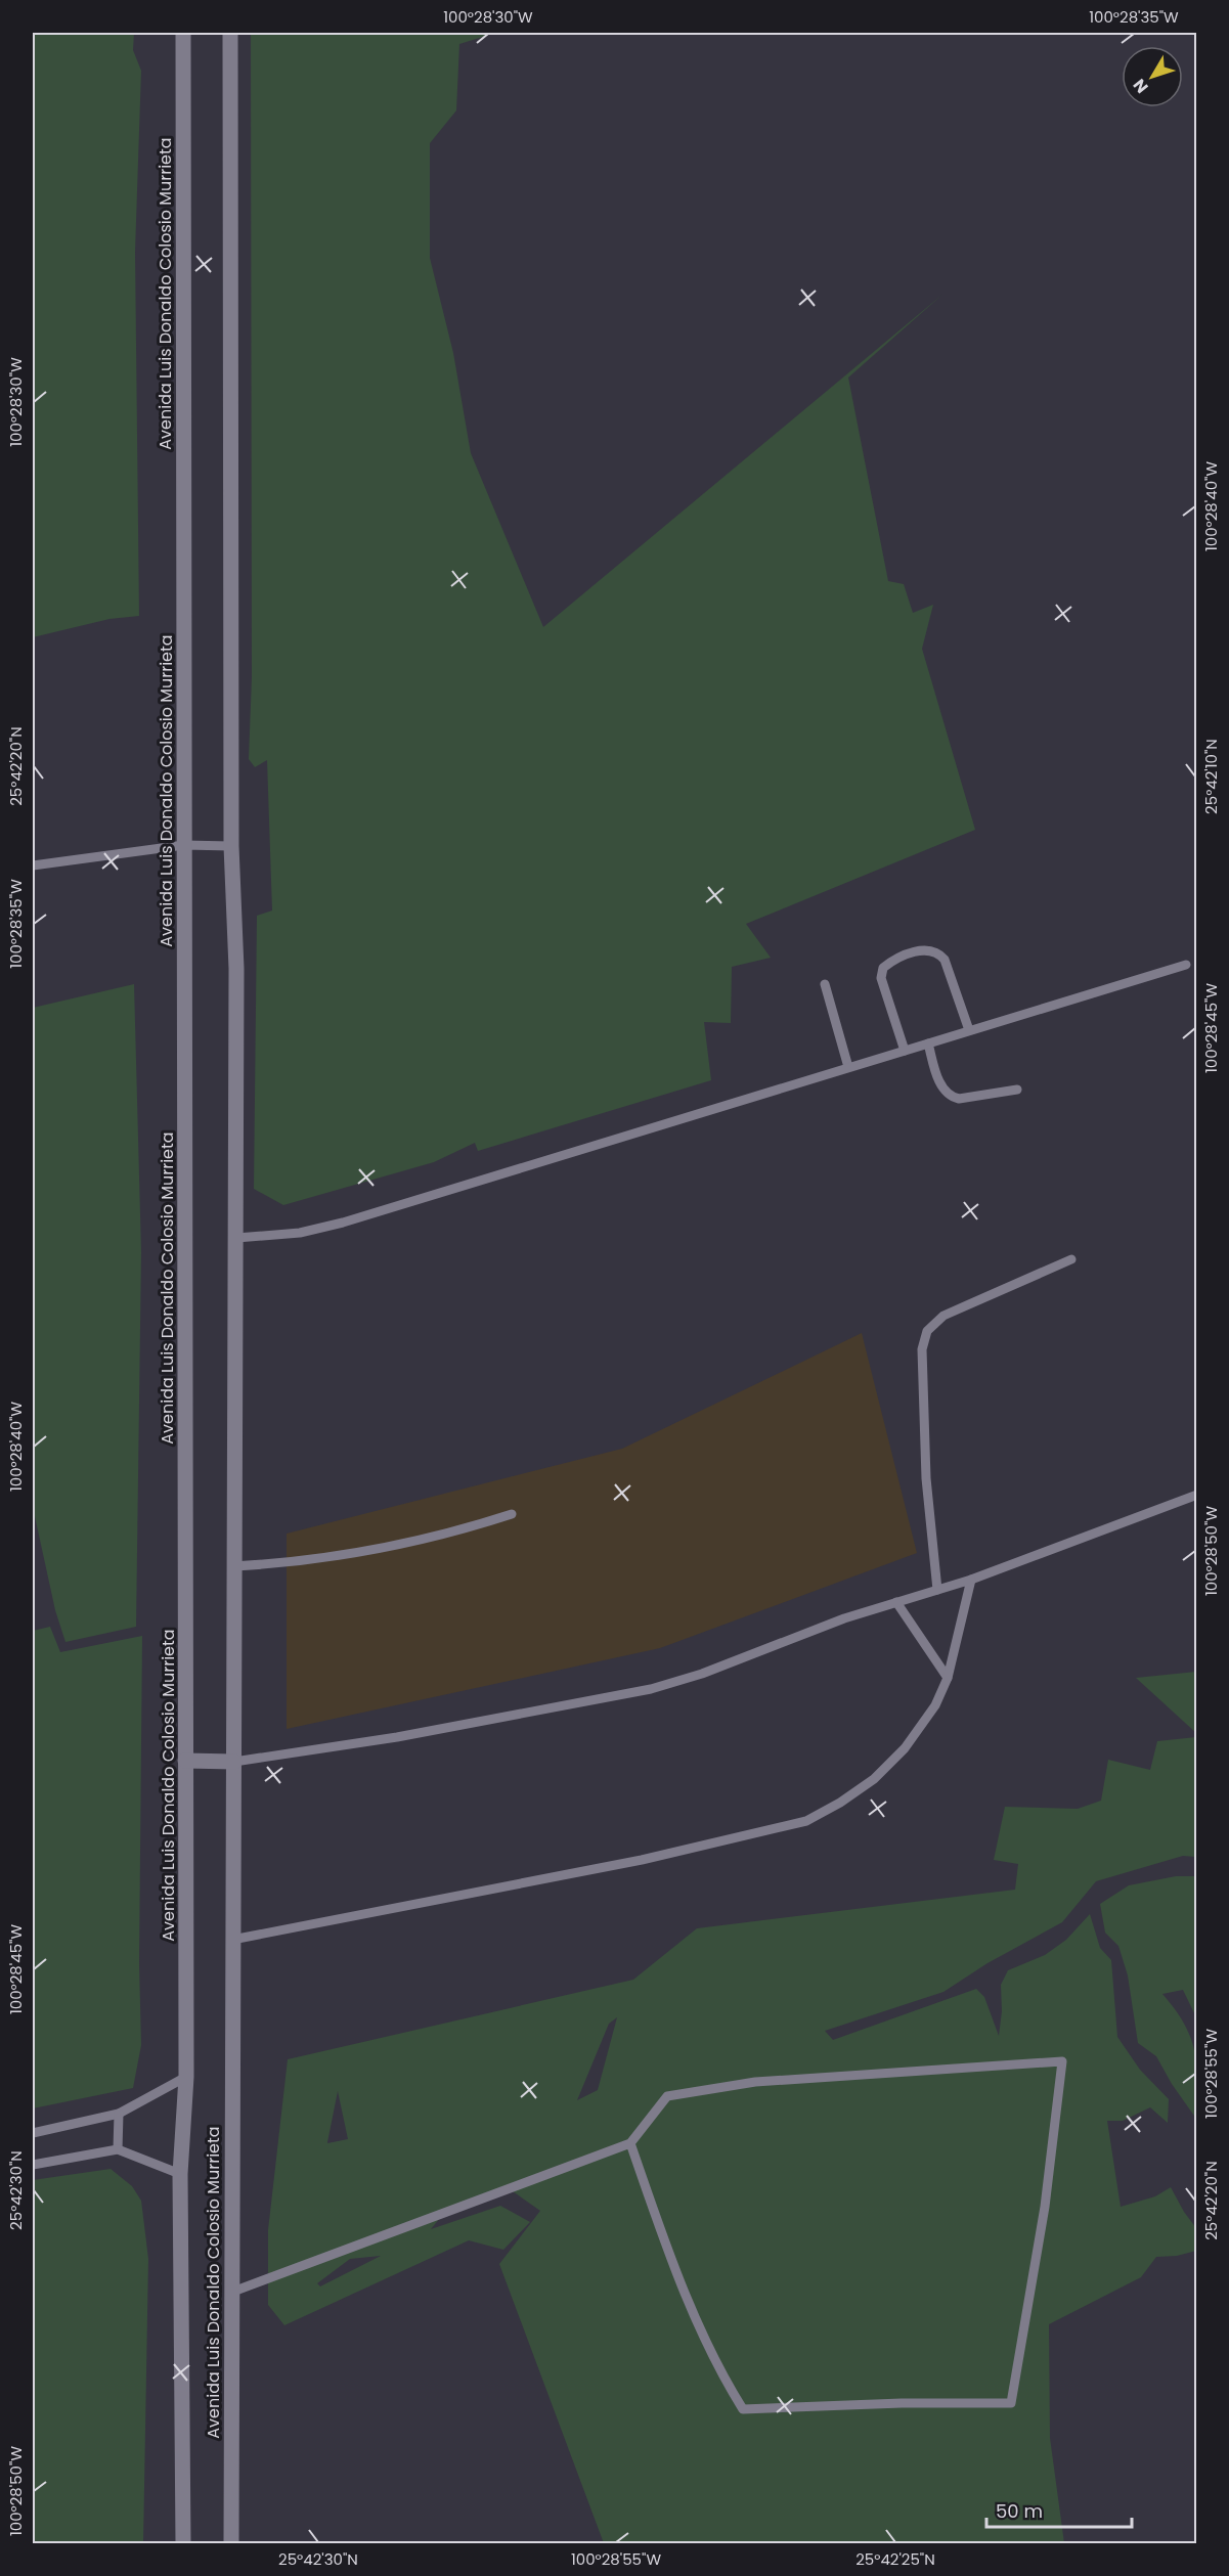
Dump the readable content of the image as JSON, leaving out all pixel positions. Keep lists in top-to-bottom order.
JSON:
{
  "streets": {
    "main road": ["Avenida Luis Donaldo Colosio Murrieta"]
  },
  "scale_bar": "50 m",
  "north": "bottom left",
  "coordinates": [
    "100°28'30\"W",
    "100°28'35\"W",
    "100°28'40\"W",
    "25°42'20\"N",
    "25°42'10\"N",
    "100°28'45\"W",
    "100°28'50\"W",
    "100°28'55\"W",
    "25°42'30\"N",
    "25°42'25\"N"
  ]
}
